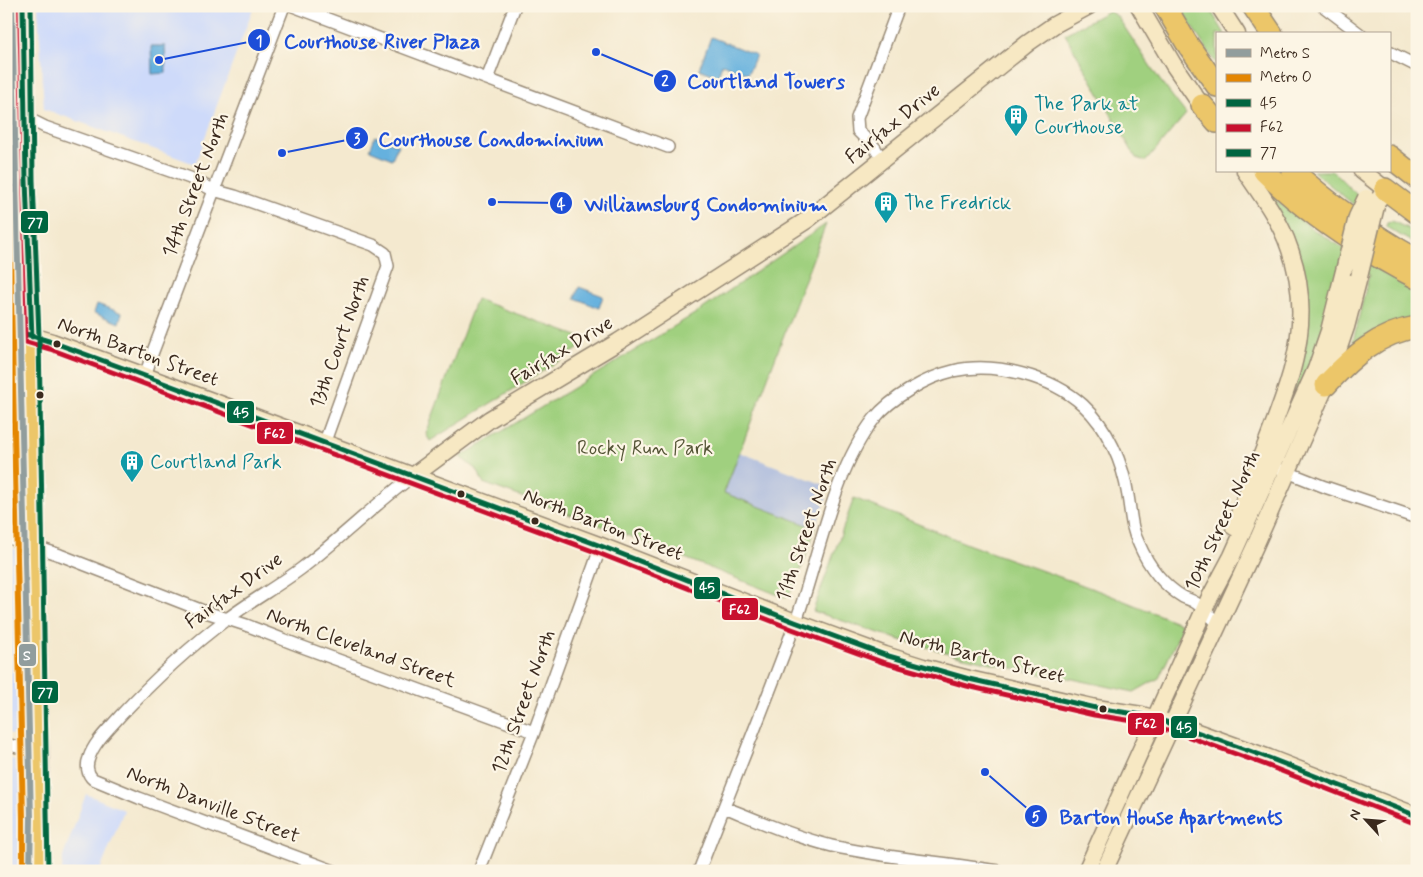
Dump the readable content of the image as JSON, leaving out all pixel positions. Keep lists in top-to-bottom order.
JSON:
{
  "streets": {
    "street": [
      "Fairfax Drive",
      "14th Street North",
      "13th Court North",
      "North Barton Street",
      "10th Street North",
      "11th Street North",
      "North Cleveland Street",
      "12th Street North",
      "North Danville Street"
    ]
  },
  "crossings": [
    ["Fairfax Drive", "North Barton Street"],
    ["Fairfax Drive", "North Cleveland Street"],
    ["Fairfax Drive", "North Danville Street"],
    ["14th Street North", "13th Court North"],
    ["14th Street North", "North Barton Street"],
    ["13th Court North", "North Barton Street"],
    ["North Barton Street", "10th Street North"],
    ["North Barton Street", "11th Street North"],
    ["North Barton Street", "12th Street North"],
    ["10th Street North", "11th Street North"],
    ["North Cleveland Street", "12th Street North"]
  ],
  "parks": ["Rocky Run Park"],
  "places": {
    "other": [
      "Courtland Towers",
      "Courthouse River Plaza",
      "Courthouse Condominium",
      "Williamsburg Condominium",
      "Barton House Apartments"
    ],
    "building": ["The Park at Courthouse", "The Fredrick", "Courtland Park"]
  },
  "lines": [
    "metro line S",
    "transit line 45",
    "transit line F62",
    "transit line 77",
    "metro line O"
  ],
  "legend": [
    "Metro S",
    "Metro O",
    "45",
    "F62",
    "77"
  ],
  "north": "top left"
}
